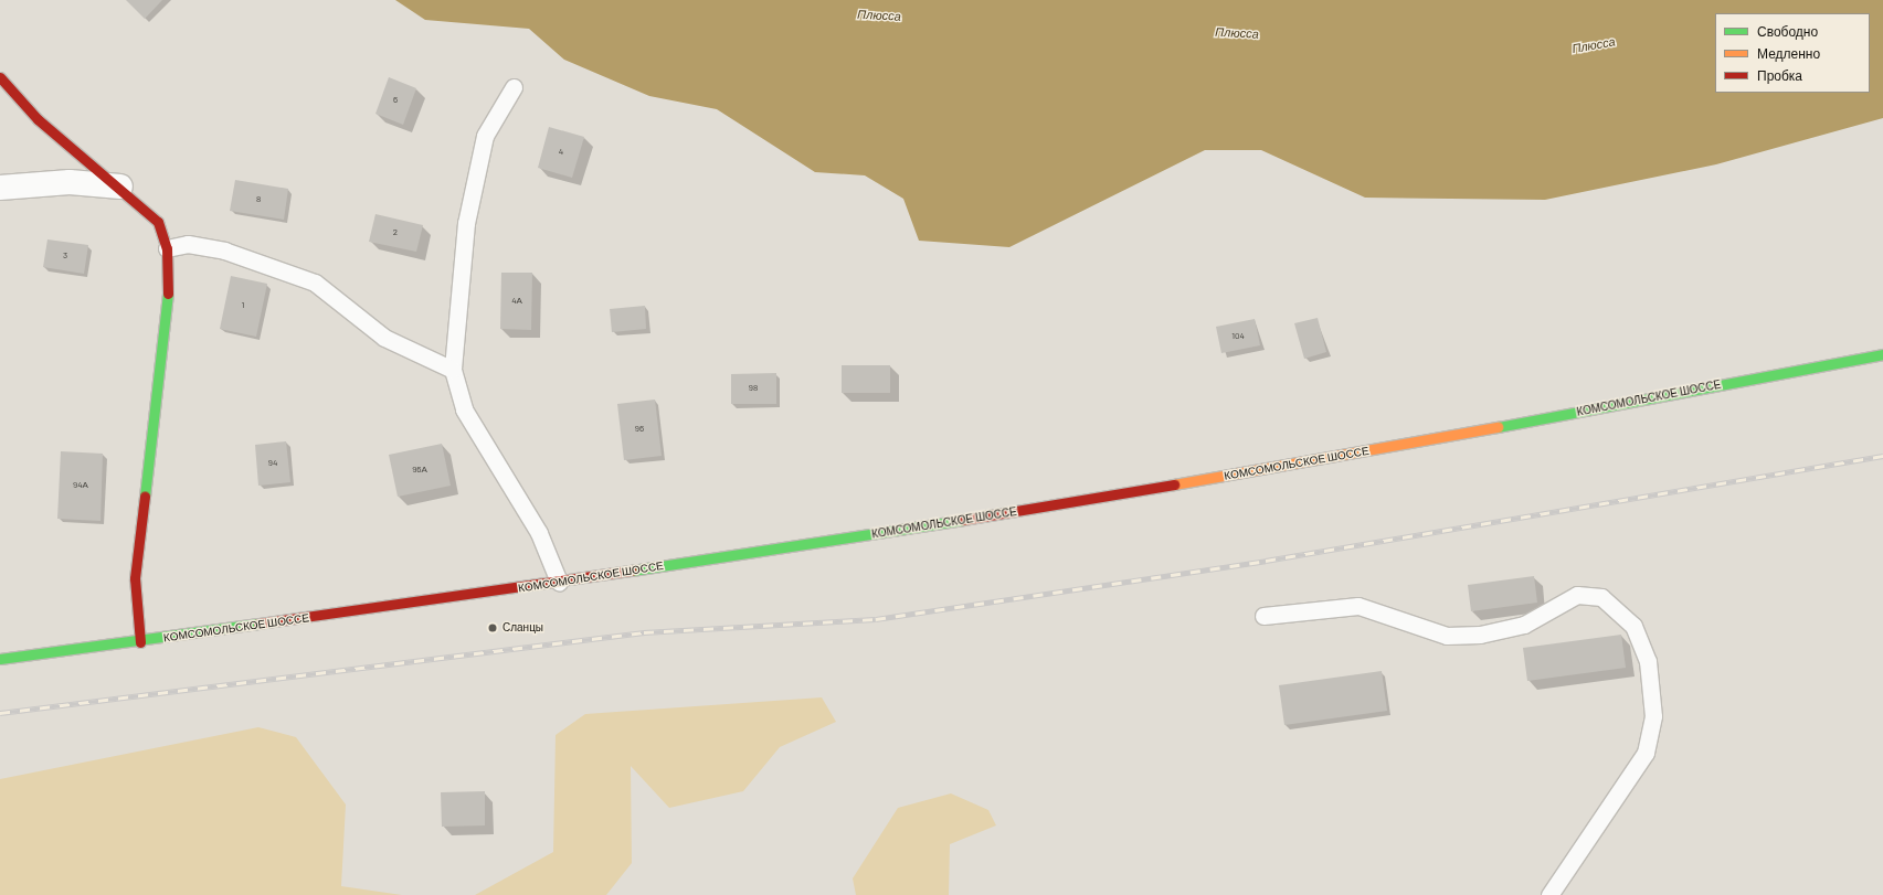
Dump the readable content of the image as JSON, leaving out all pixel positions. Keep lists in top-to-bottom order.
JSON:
{
  "streets": {
    "main road": ["КОМСОМОЛЬСКОЕ ШОССЕ"]
  },
  "water": ["Плюсса"],
  "places": ["Сланцы"],
  "house_numbers": [
    "6",
    "4",
    "8",
    "2",
    "3",
    "4А",
    "1",
    "104",
    "98",
    "96",
    "94",
    "96А",
    "94А"
  ],
  "legend": ["Свободно", "Медленно", "Пробка"]
}
